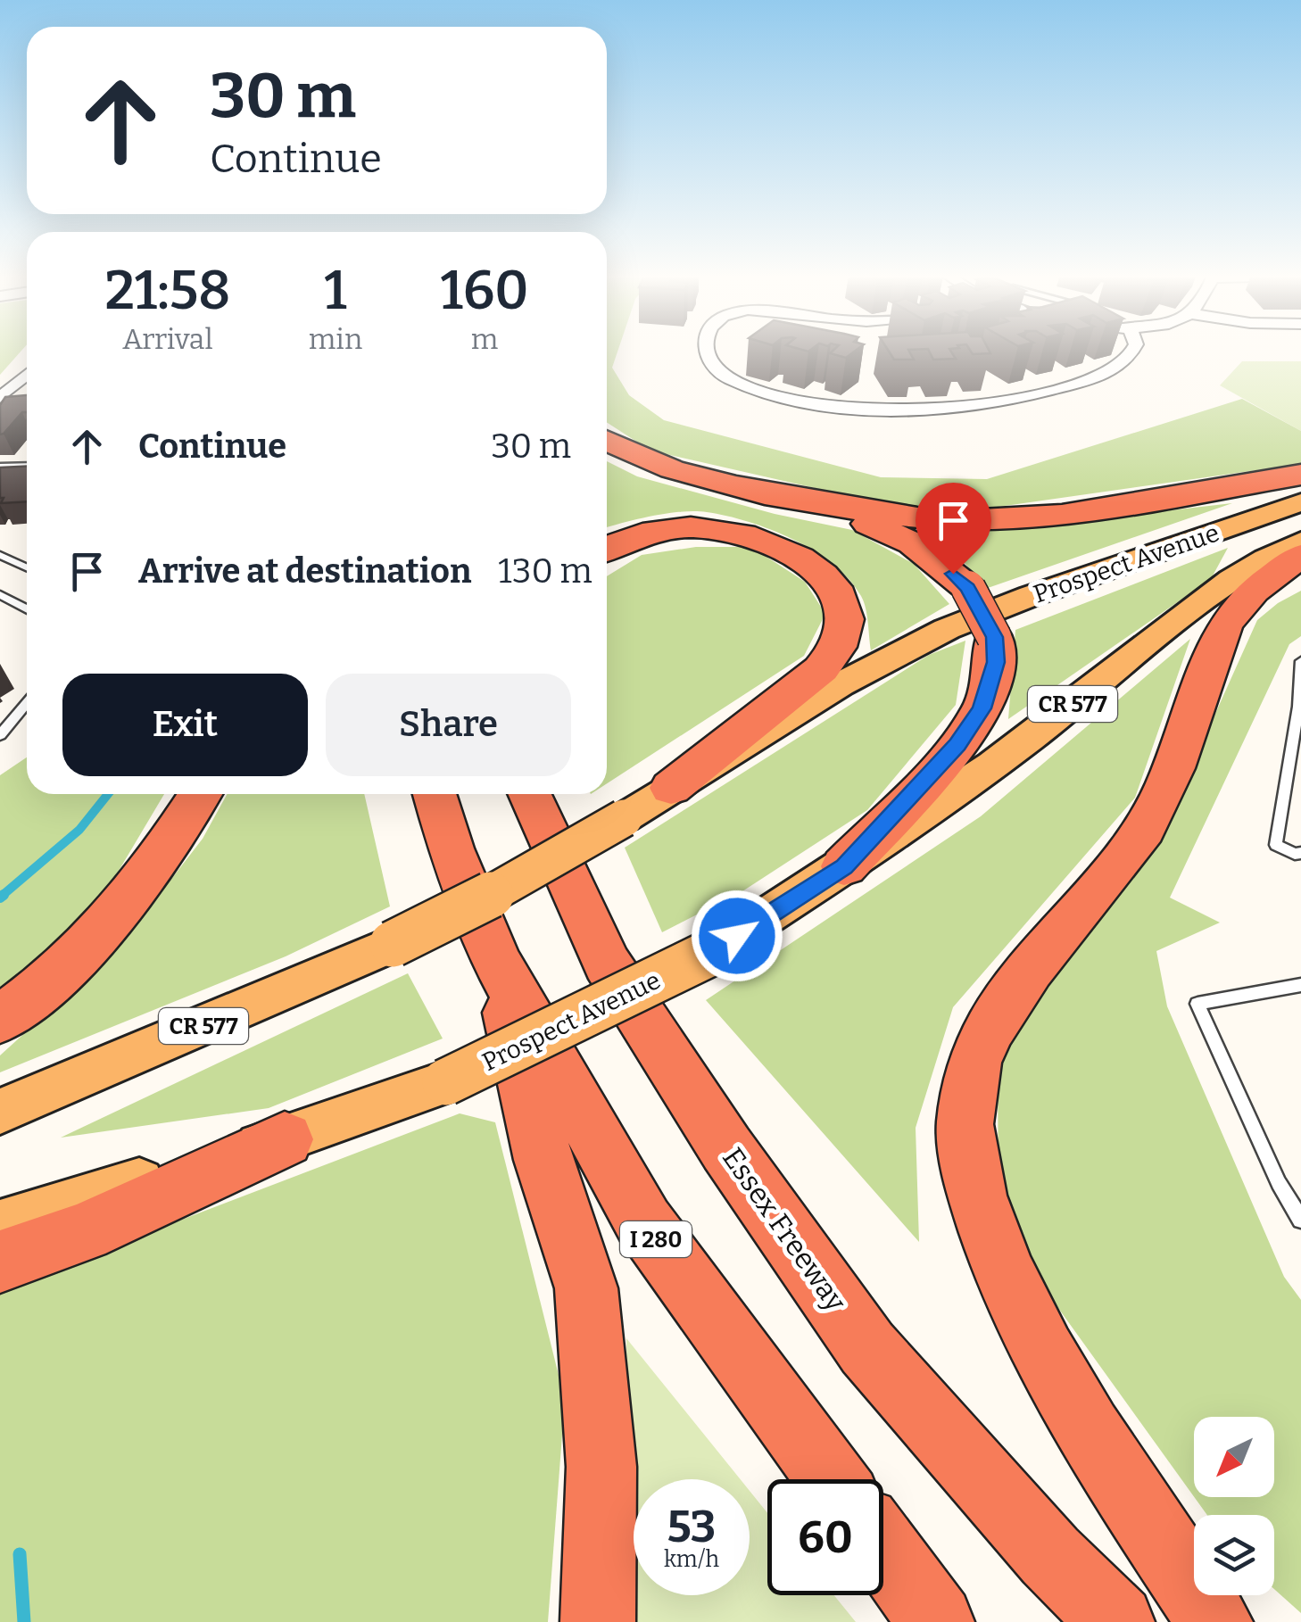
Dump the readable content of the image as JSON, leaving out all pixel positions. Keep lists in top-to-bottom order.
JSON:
{
  "streets": {
    "highway": ["Essex Freeway", "I 280"],
    "main road": ["Prospect Avenue", "CR 577"]
  },
  "north": "bottom left",
  "page": {
    "turn": ["30 m", "Continue"],
    "eta": [
      "21:58",
      "Arrival",
      "1",
      "min",
      "160",
      "m"
    ],
    "list": [
      {
        "name": "Continue",
        "value": "30 m"
      },
      {
        "name": "Arrive at destination",
        "value": "130 m"
      }
    ],
    "buttons": ["Exit", "Share"],
    "speed": "53 km/h",
    "limit": "60"
  }
}
